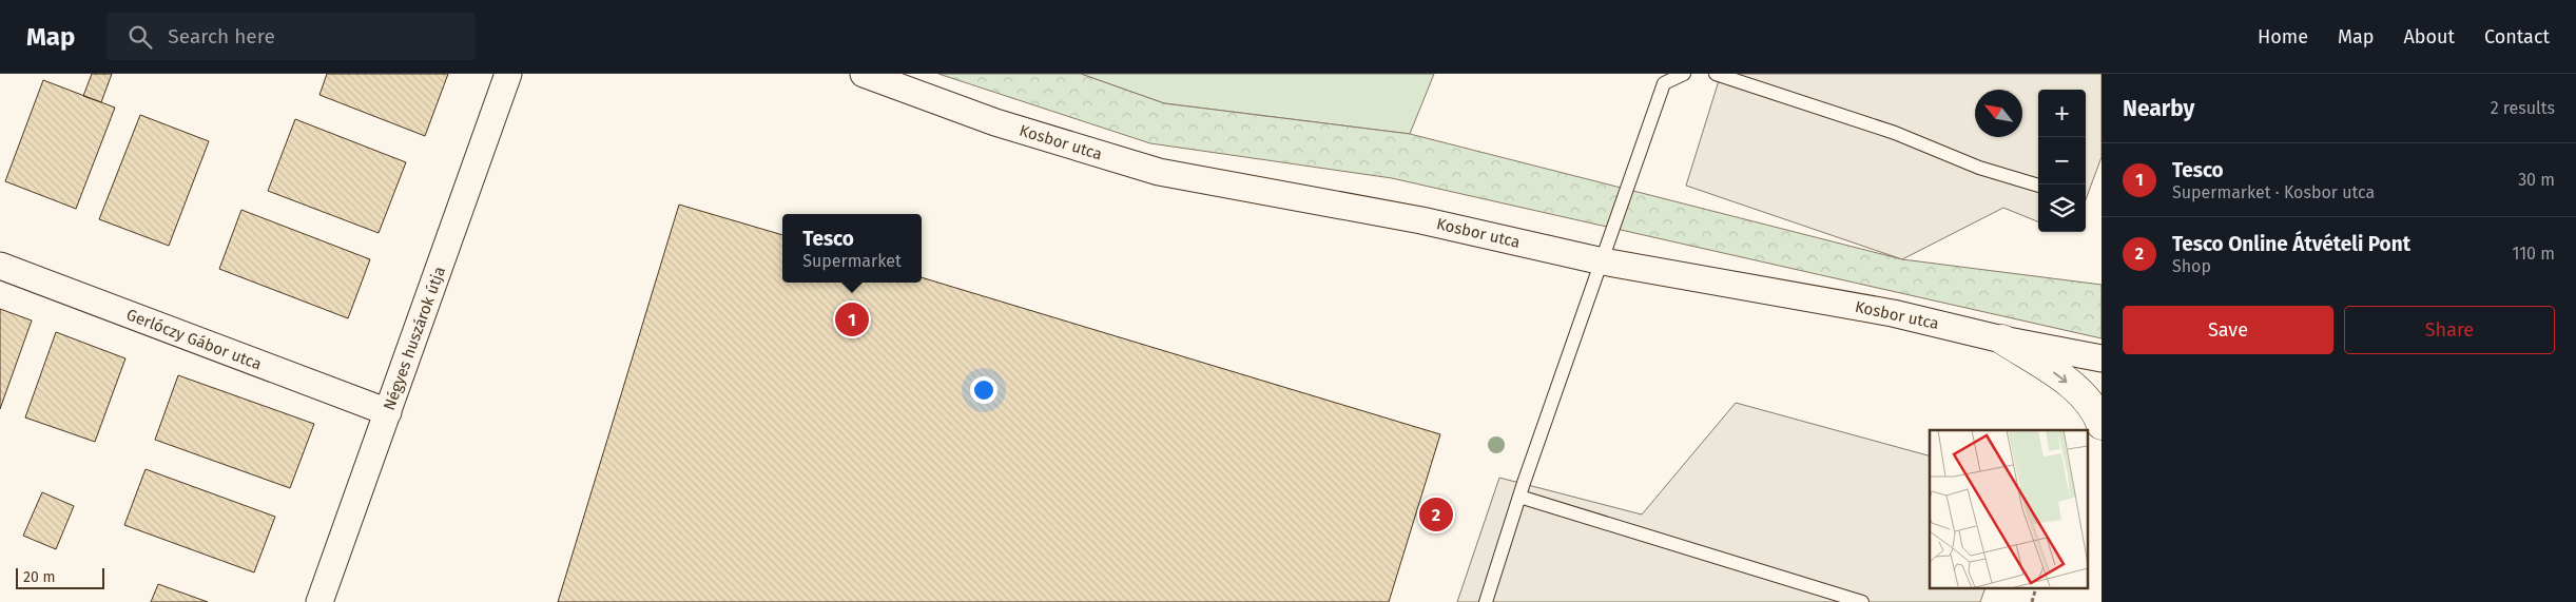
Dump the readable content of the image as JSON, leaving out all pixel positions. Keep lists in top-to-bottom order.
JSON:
{
  "streets": {
    "street": ["Kosbor utca", "Négyes huszárok útja", "Gerlóczy Gábor utca"]
  },
  "crossings": [
    ["Négyes huszárok útja", "Gerlóczy Gábor utca"]
  ],
  "scale_bar": "20 m",
  "north": "top left",
  "page": {
    "header": "Map",
    "search": "Search here",
    "nav": [
      "Home",
      "Map",
      "About",
      "Contact"
    ],
    "heading": ["Nearby", "2 results"],
    "map_buttons": ["+", "−"],
    "list": [
      {
        "mark": "1",
        "name": "Tesco",
        "note": "Supermarket · Kosbor utca",
        "value": "30 m"
      },
      {
        "mark": "2",
        "name": "Tesco Online Átvételi Pont",
        "note": "Shop",
        "value": "110 m"
      }
    ],
    "popup": ["Tesco", "Supermarket"],
    "buttons": ["Save", "Share"],
    "pins": ["1", "2"],
    "scale": "20 m"
  }
}
